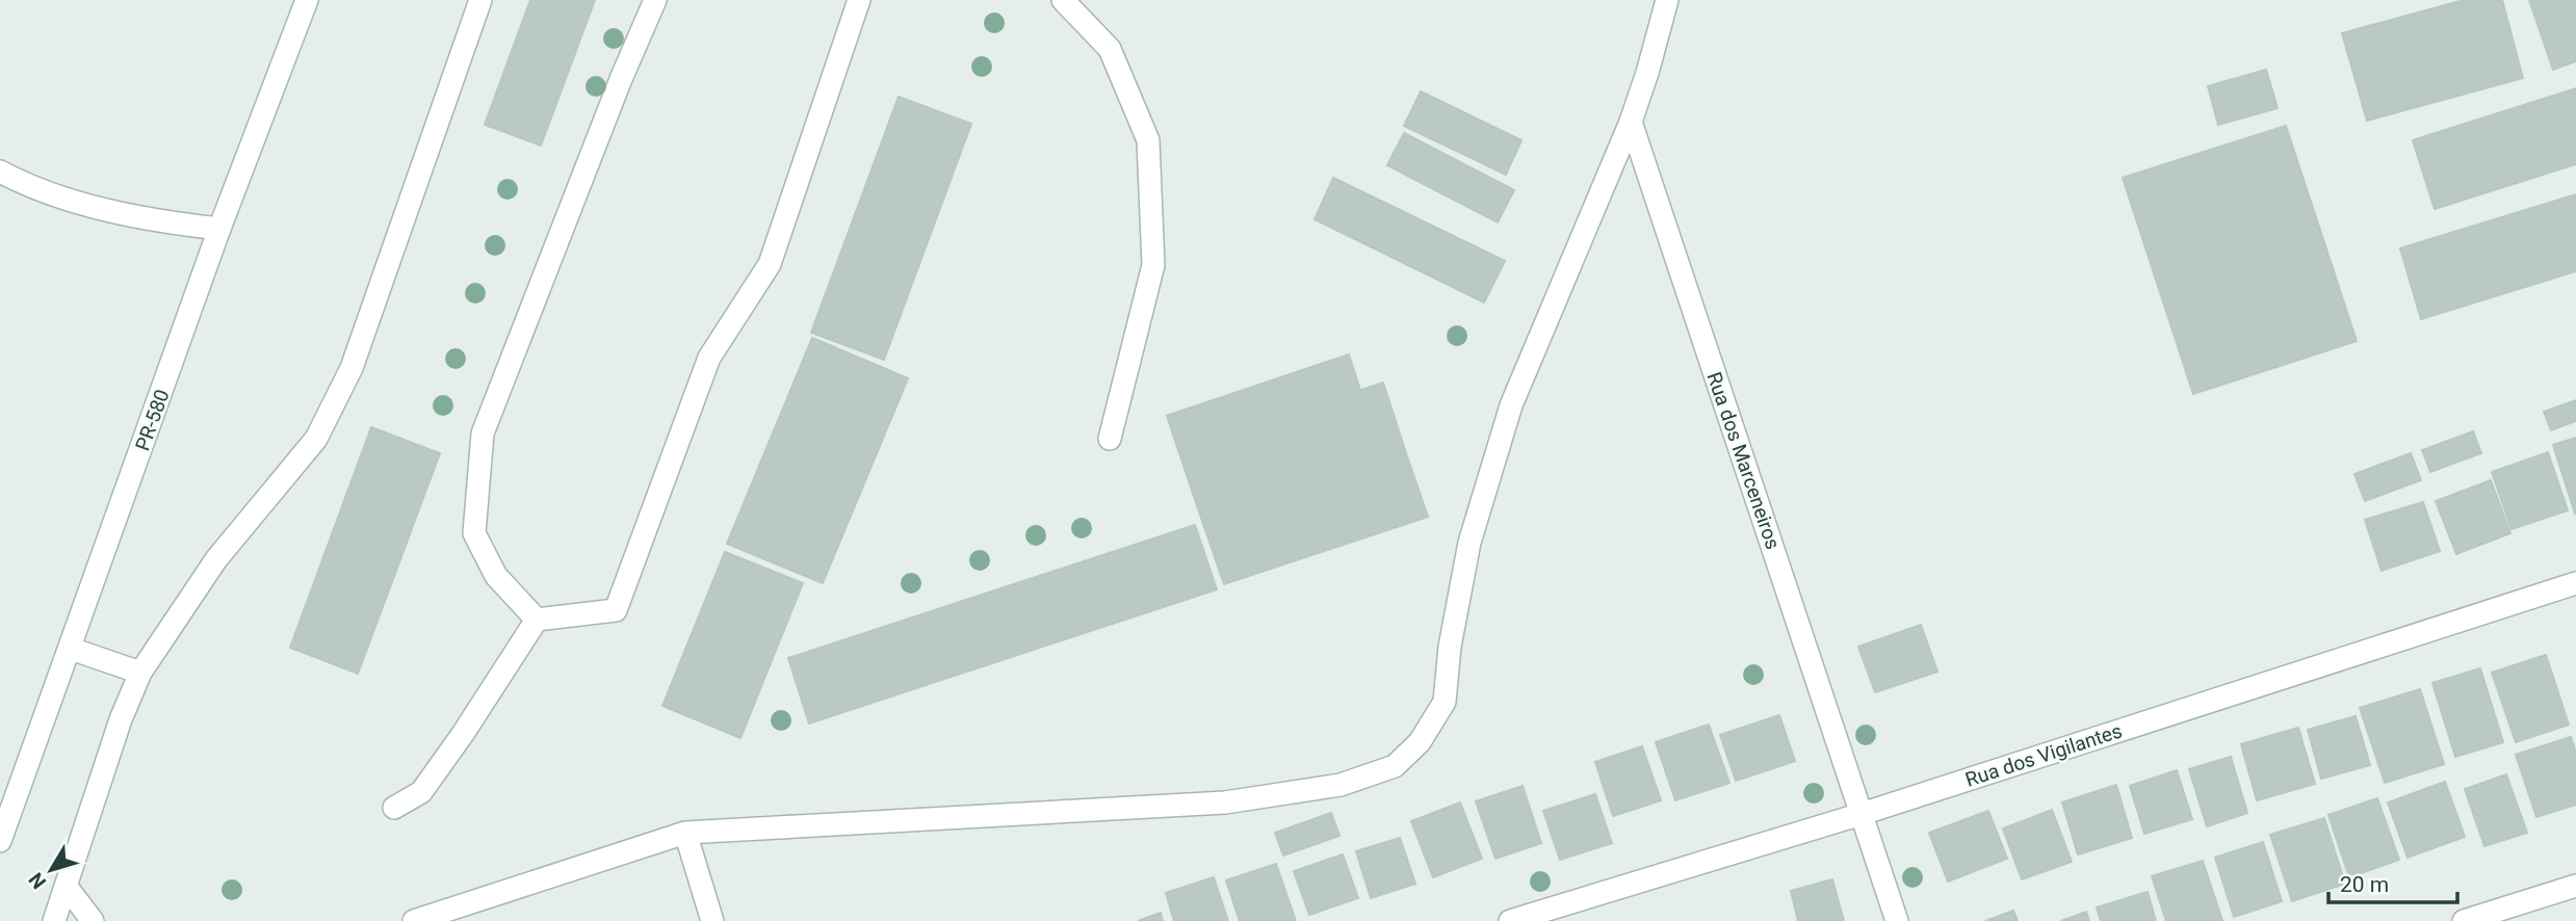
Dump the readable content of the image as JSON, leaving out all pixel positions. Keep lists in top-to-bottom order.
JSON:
{
  "streets": {
    "street": ["PR-580", "Rua dos Marceneiros", "Rua dos Vigilantes"]
  },
  "crossings": [
    ["Rua dos Marceneiros", "Rua dos Vigilantes"]
  ],
  "scale_bar": "20 m",
  "north": "bottom left"
}
